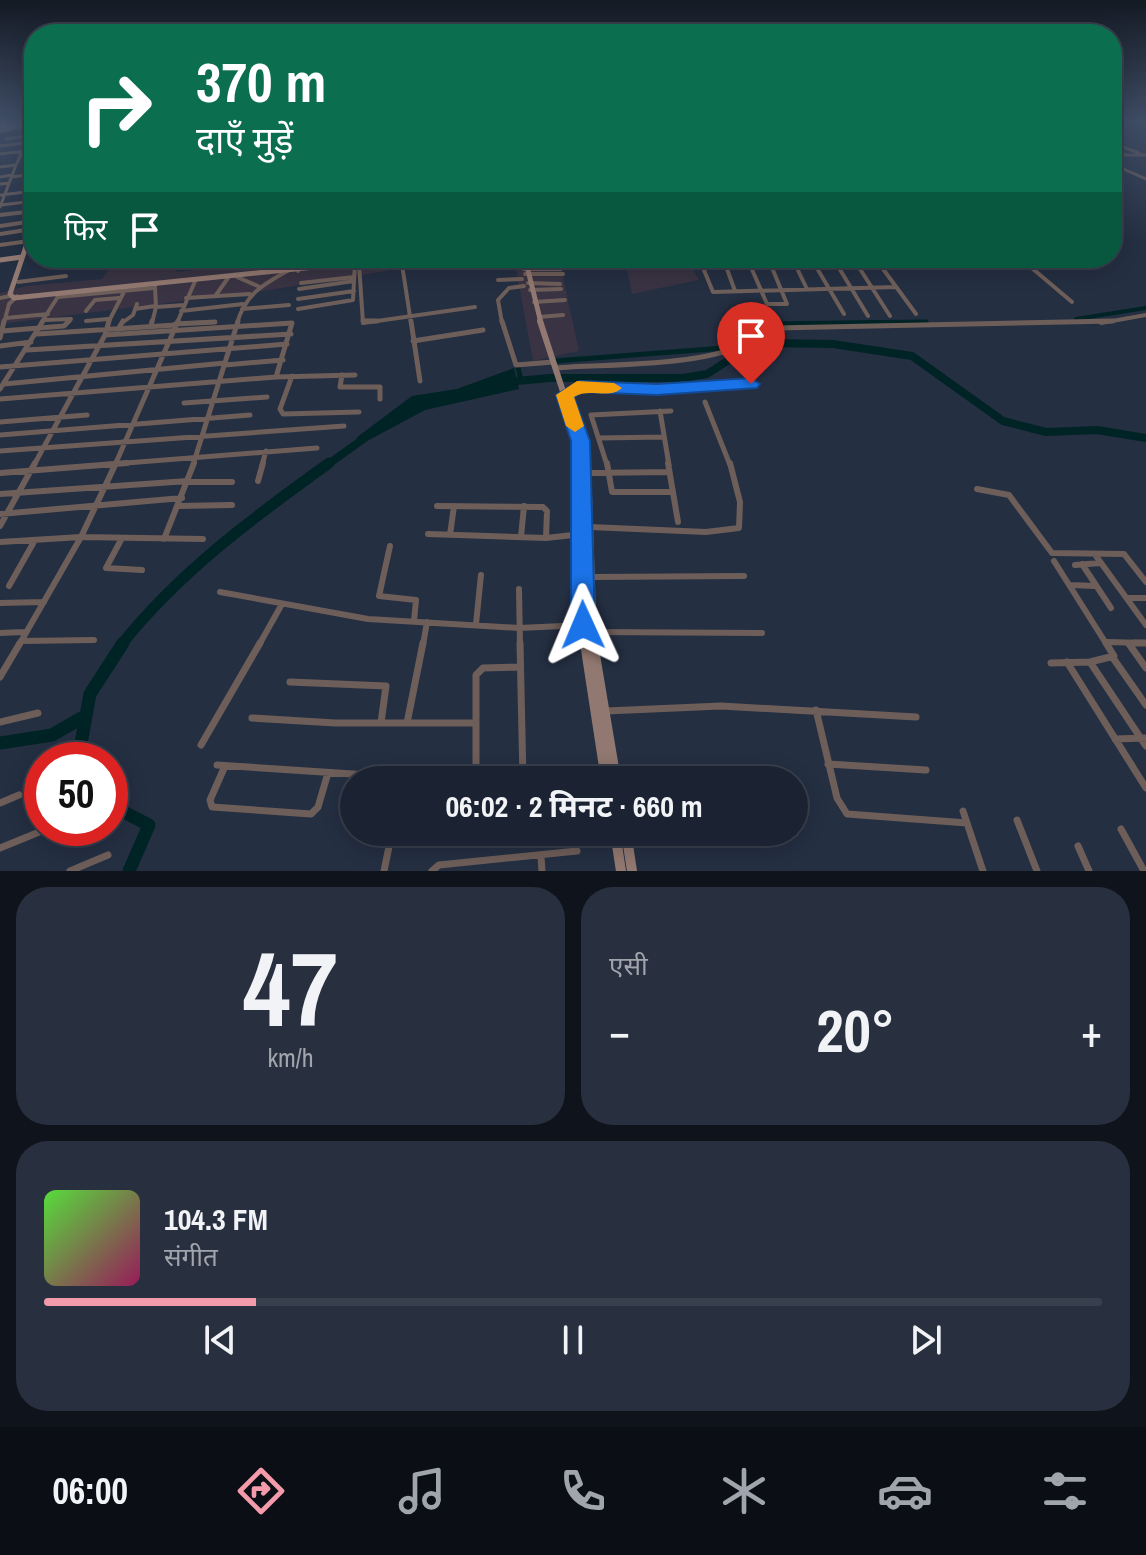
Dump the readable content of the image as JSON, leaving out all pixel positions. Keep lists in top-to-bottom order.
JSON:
{
  "page": {
    "turn": ["370 m", "दाएँ मुड़ें"],
    "then": "फिर",
    "limit": "50",
    "trip": "06:02 · 2 मिनट · 660 m",
    "tile": [
      ["47", "km/h"],
      "एसी"
    ],
    "heat": ["−", "20°", "+"],
    "song": ["104.3 FM", "संगीत"],
    "tabs": "06:00"
  }
}
